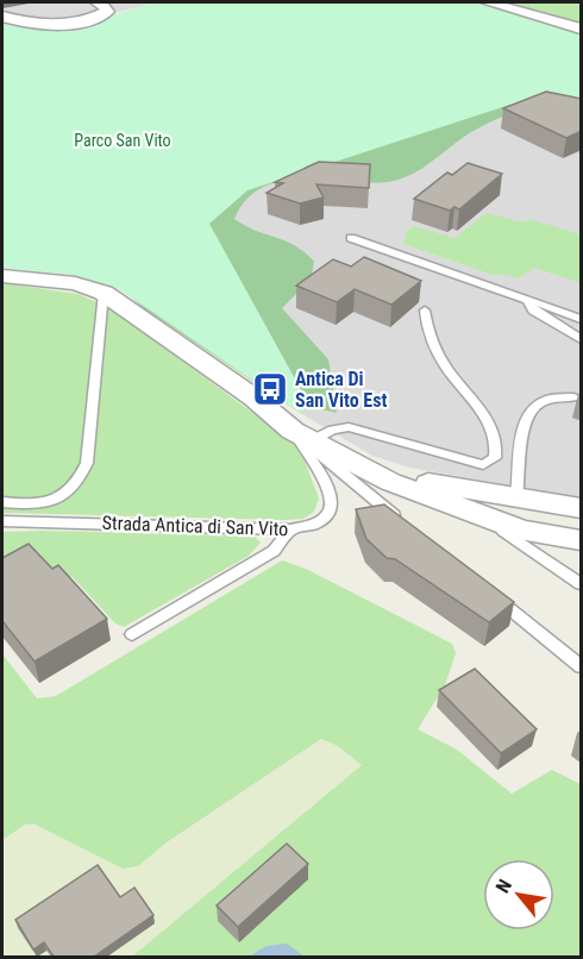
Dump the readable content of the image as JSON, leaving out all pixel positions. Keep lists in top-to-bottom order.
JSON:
{
  "streets": {
    "lane": ["Strada Antica di San Vito"]
  },
  "parks": ["Parco San Vito"],
  "places": {
    "bus stop": ["Antica Di San Vito Est"]
  },
  "north": "top left"
}
